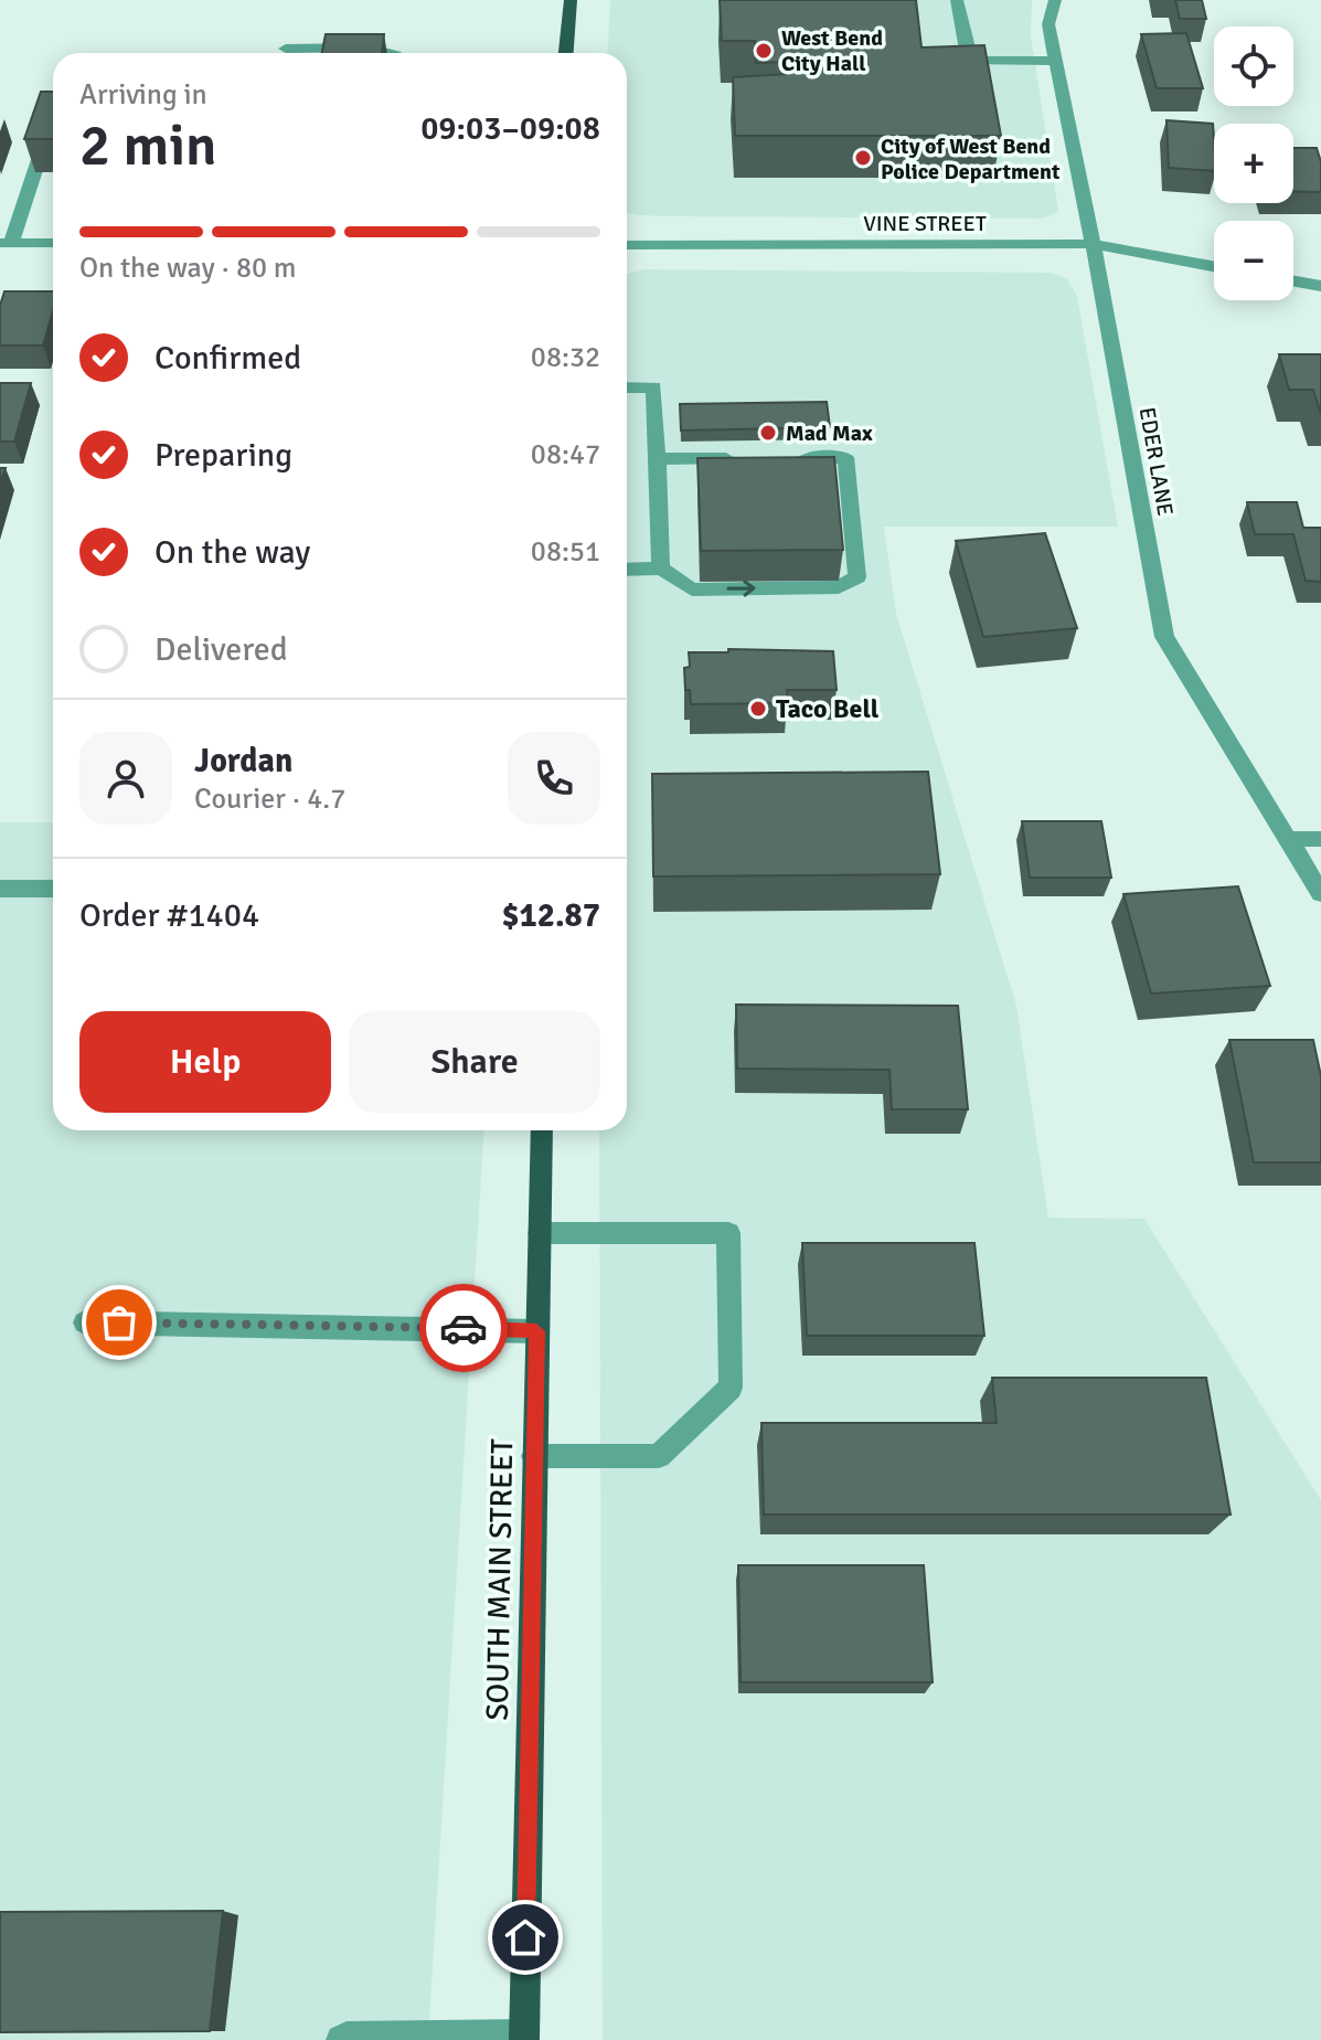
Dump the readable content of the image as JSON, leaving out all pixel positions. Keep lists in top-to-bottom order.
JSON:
{
  "streets": {
    "main road": ["SOUTH MAIN STREET"],
    "street": ["VINE STREET", "EDER LANE"]
  },
  "crossings": [
    ["VINE STREET", "EDER LANE"]
  ],
  "places": [
    "West Bend City Hall",
    "City of West Bend Police Department",
    "Mad Max",
    "Taco Bell"
  ],
  "page": {
    "map_buttons": ["+", "−"],
    "heading": ["2 min", "Arriving in", "09:03–09:08"],
    "panel": [
      "Jordan",
      "Courier · 4.7",
      "Order #1404",
      "$12.87"
    ],
    "bar": "On the way · 80 m",
    "list": [
      ["Confirmed", "08:32"],
      ["Preparing", "08:47"],
      ["On the way", "08:51"],
      "Delivered"
    ],
    "buttons": ["Help", "Share"]
  }
}
